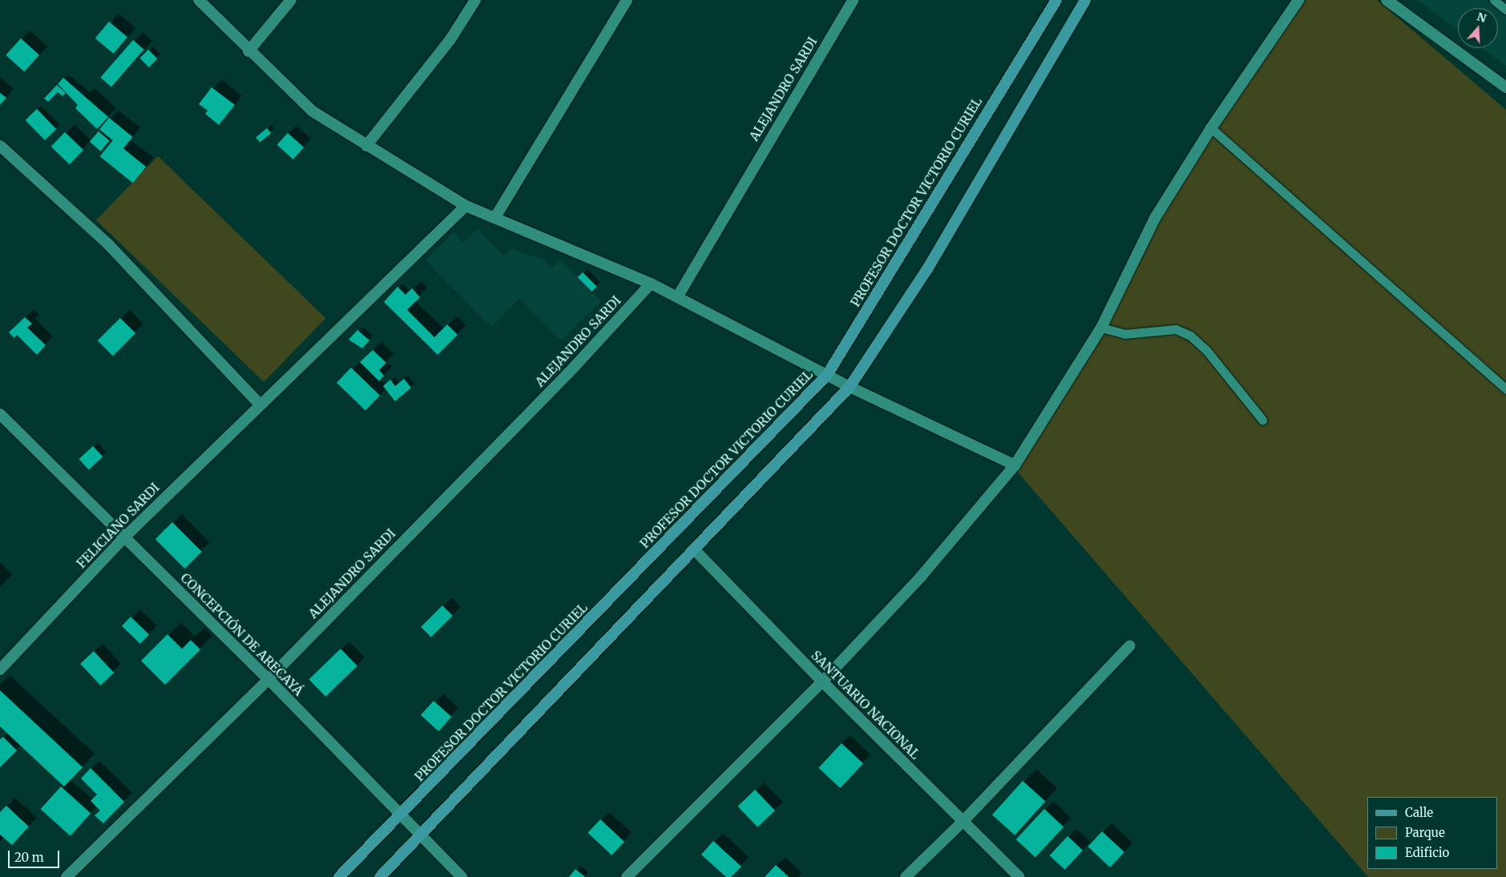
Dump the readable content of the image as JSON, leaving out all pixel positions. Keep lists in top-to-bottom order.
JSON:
{
  "streets": {
    "main road": ["PROFESOR DOCTOR VICTORIO CURIEL"],
    "street": [
      "ALEJANDRO SARDI",
      "FELICIANO SARDI",
      "CONCEPCIÓN DE ARECAYÁ",
      "SANTUARIO NACIONAL"
    ]
  },
  "crossings": [
    ["ALEJANDRO SARDI", "CONCEPCIÓN DE ARECAYÁ"],
    ["PROFESOR DOCTOR VICTORIO CURIEL", "CONCEPCIÓN DE ARECAYÁ"],
    ["FELICIANO SARDI", "CONCEPCIÓN DE ARECAYÁ"]
  ],
  "legend": ["Calle", "Parque", "Edificio"],
  "scale_bar": "20 m",
  "north": "top"
}
